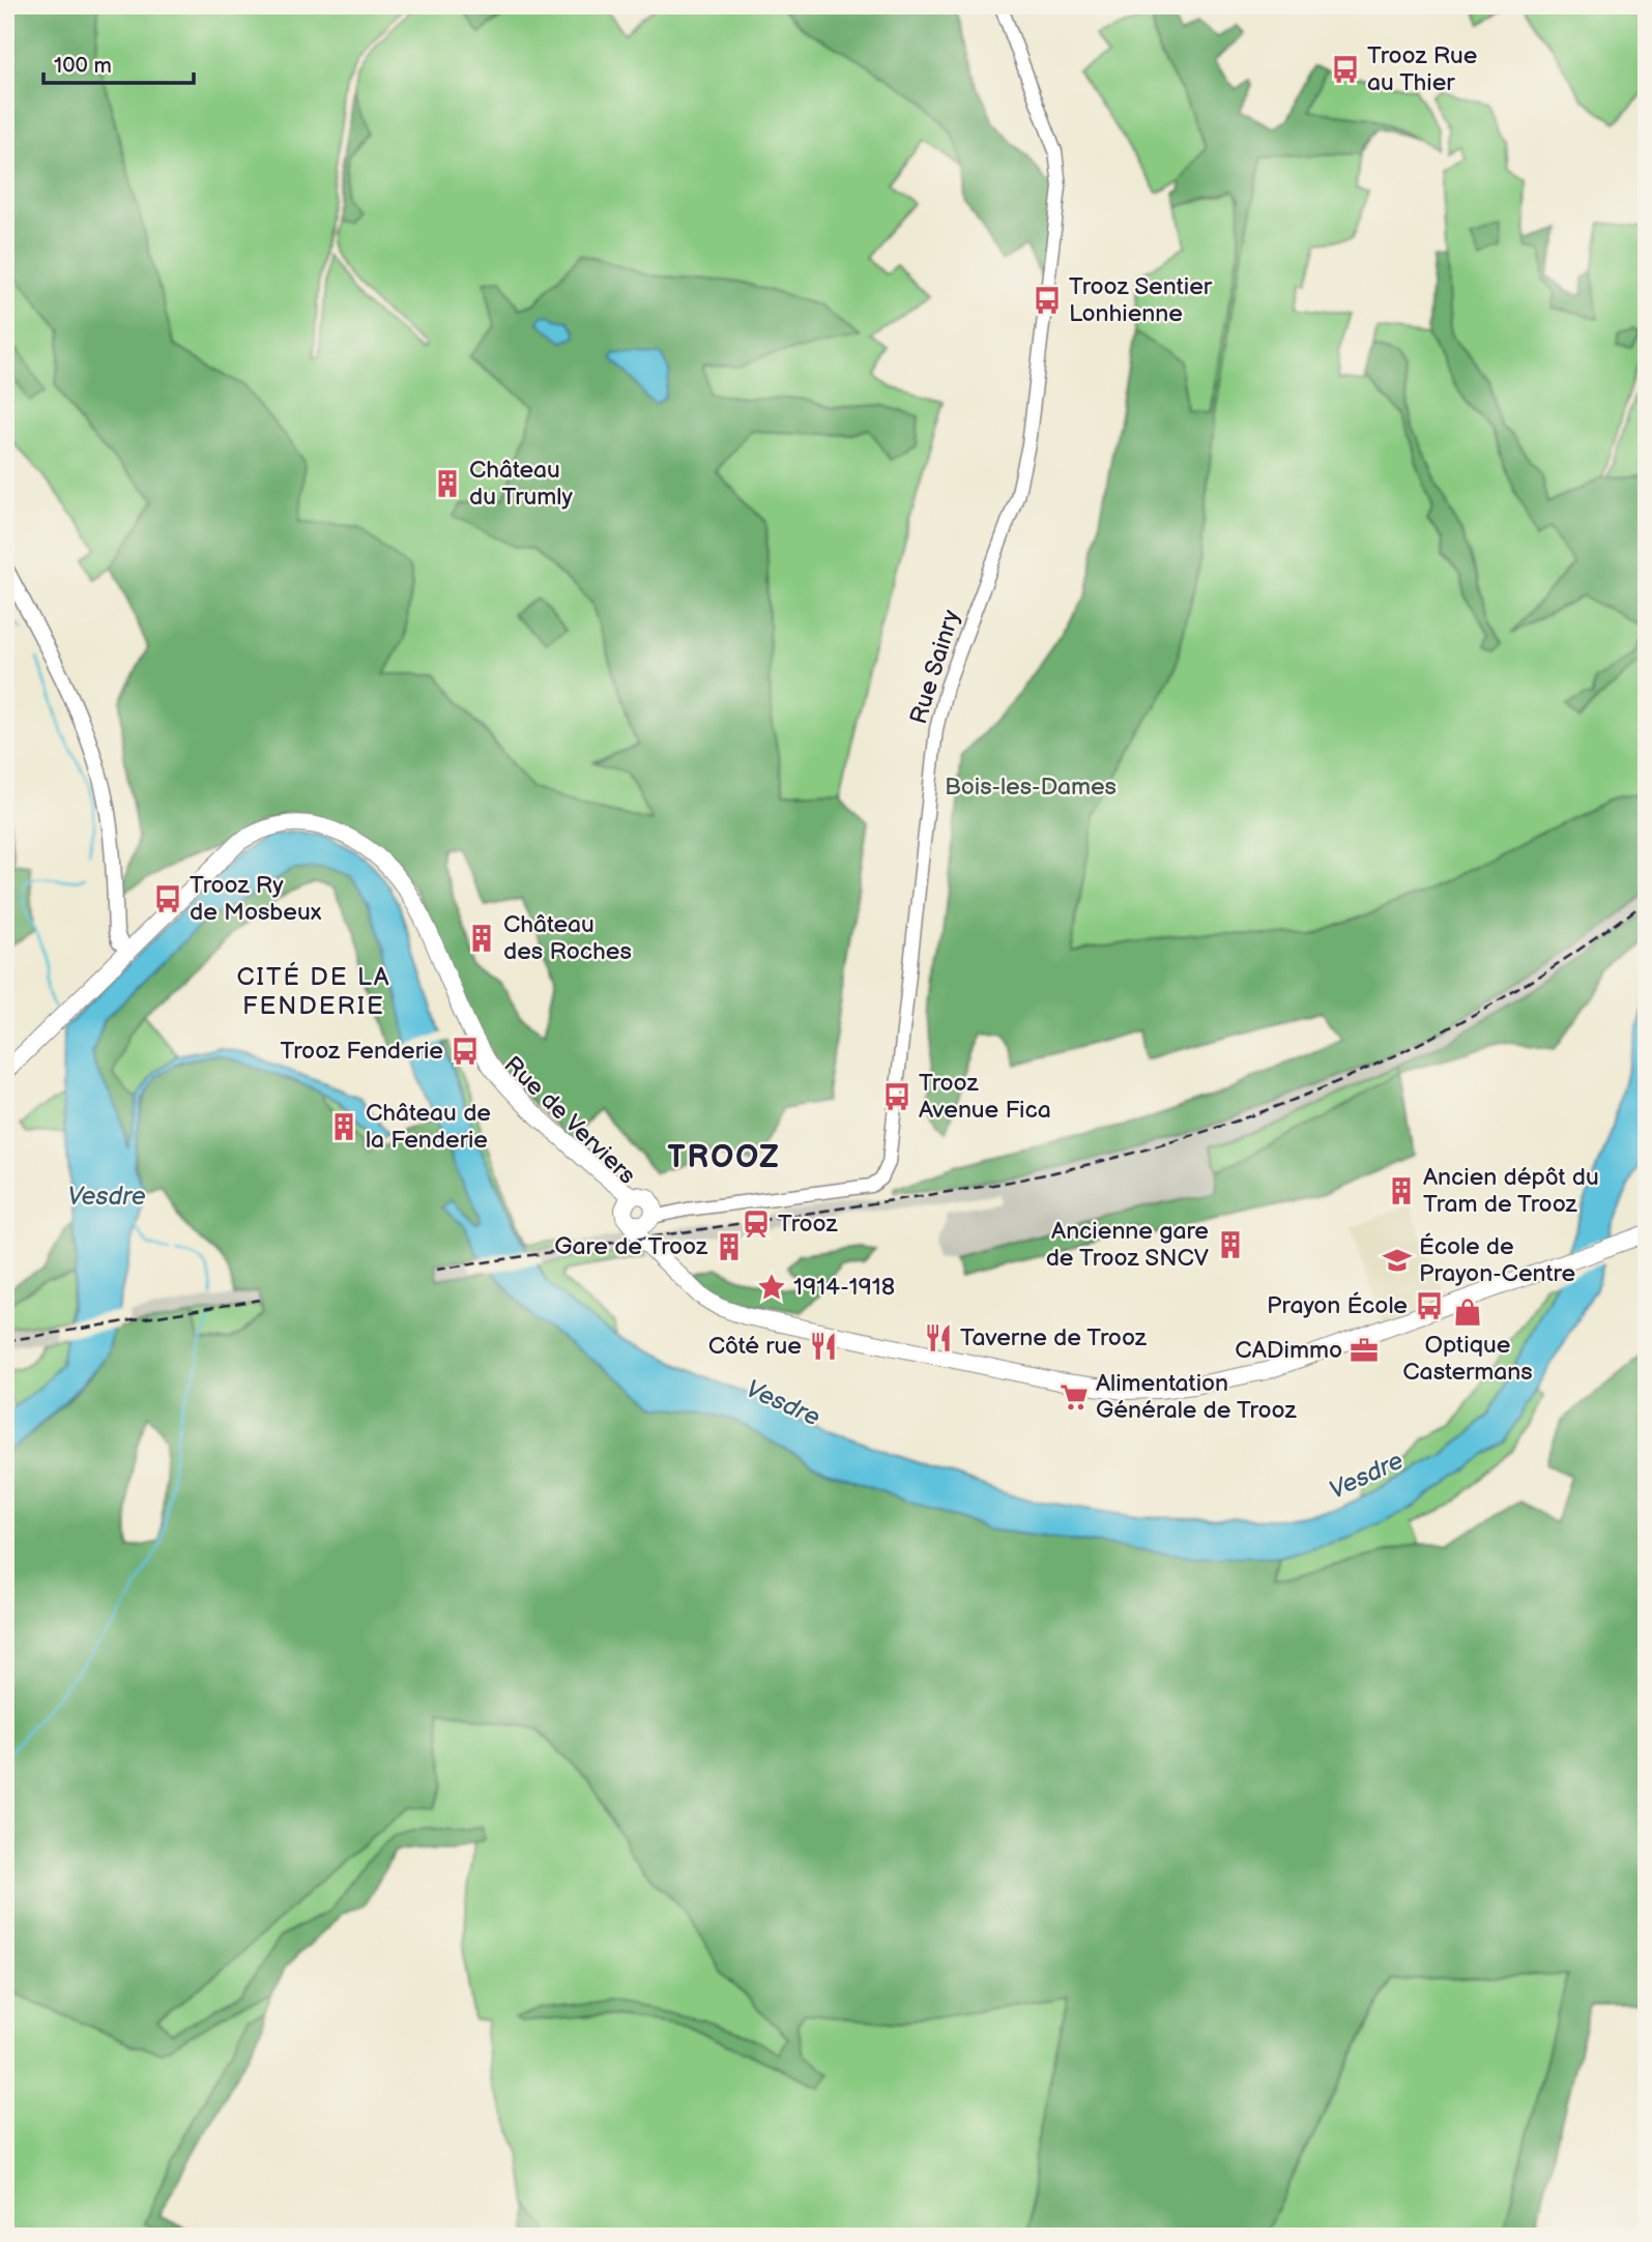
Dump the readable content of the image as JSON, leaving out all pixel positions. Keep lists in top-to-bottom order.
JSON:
{
  "streets": {
    "main road": ["Rue de Verviers"],
    "street": ["Rue Sainry"]
  },
  "crossings": [
    ["Rue Sainry", "Rue de Verviers"]
  ],
  "districts": ["CITÉ DE LA FENDERIE", "TROOZ"],
  "water": ["Vesdre"],
  "parks": ["Bois-les-Dames"],
  "places": {
    "bus stop": [
      "Trooz Rue au Thier",
      "Trooz Sentier Lonhienne",
      "Trooz Ry de Mosbeux",
      "Trooz Fenderie",
      "Trooz Avenue Fica",
      "Prayon École"
    ],
    "building": [
      "Château du Trumly",
      "Château des Roches",
      "Château de la Fenderie",
      "Ancien dépôt du Tram de Trooz",
      "Ancienne gare de Trooz SNCV",
      "Gare de Trooz"
    ],
    "station": ["Trooz"],
    "school or university": ["École de Prayon-Centre"],
    "place": ["1914-1918"],
    "shop": ["Optique Castermans"],
    "restaurant": ["Taverne de Trooz", "Côté rue"],
    "office": ["CADimmo"],
    "supermarket": ["Alimentation Générale de Trooz"]
  },
  "scale_bar": "100 m"
}
